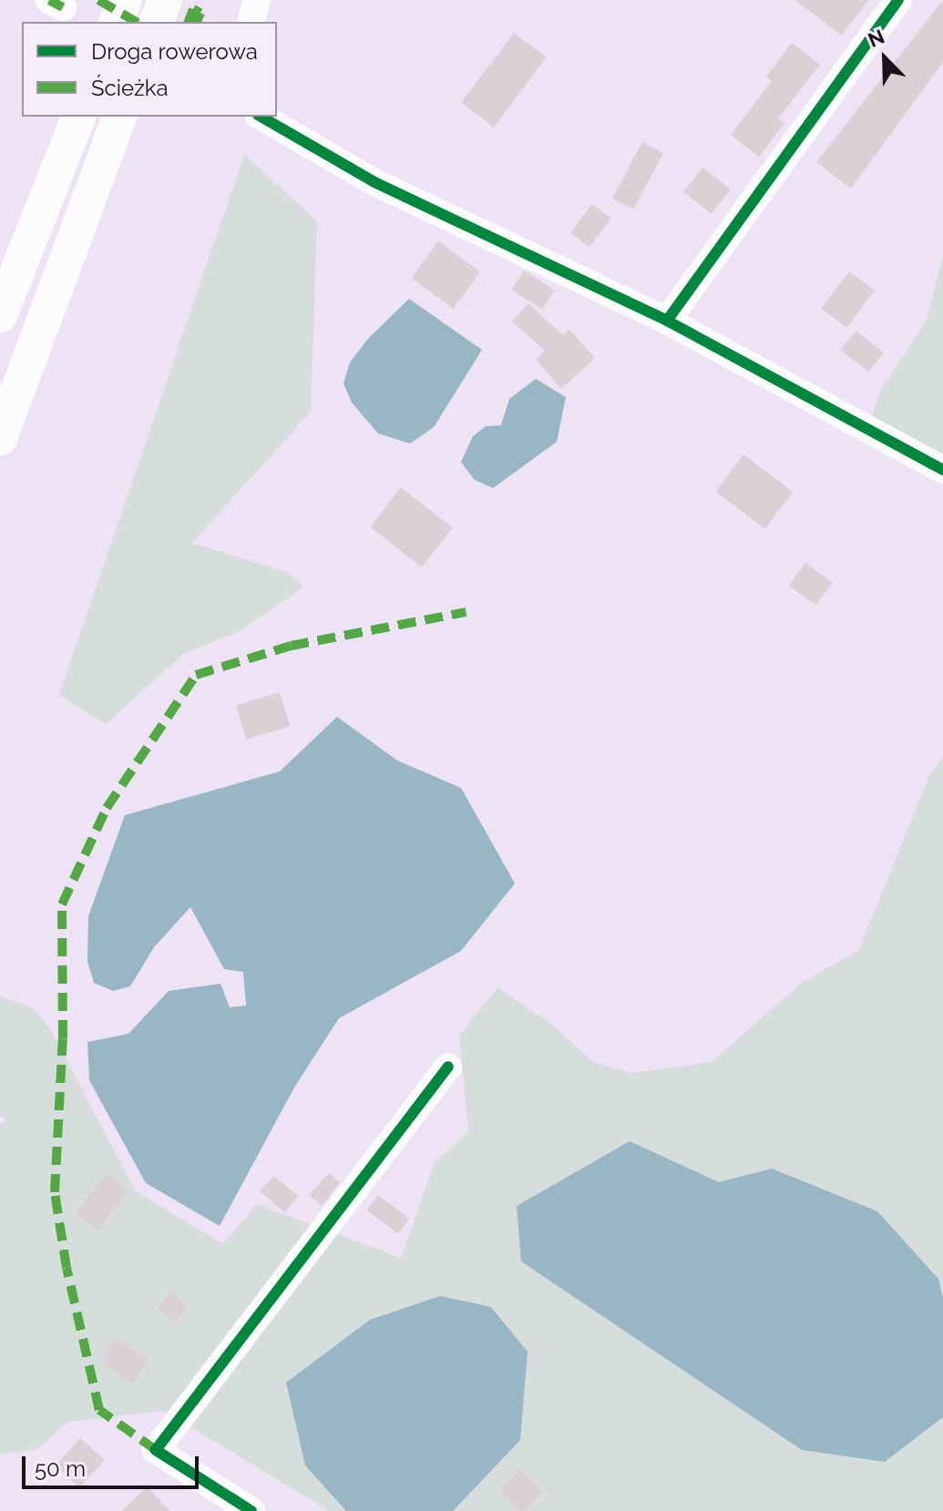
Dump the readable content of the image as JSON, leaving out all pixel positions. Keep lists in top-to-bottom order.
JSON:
{
  "legend": ["Droga rowerowa", "Ścieżka"],
  "scale_bar": "50 m",
  "north": "top left"
}
